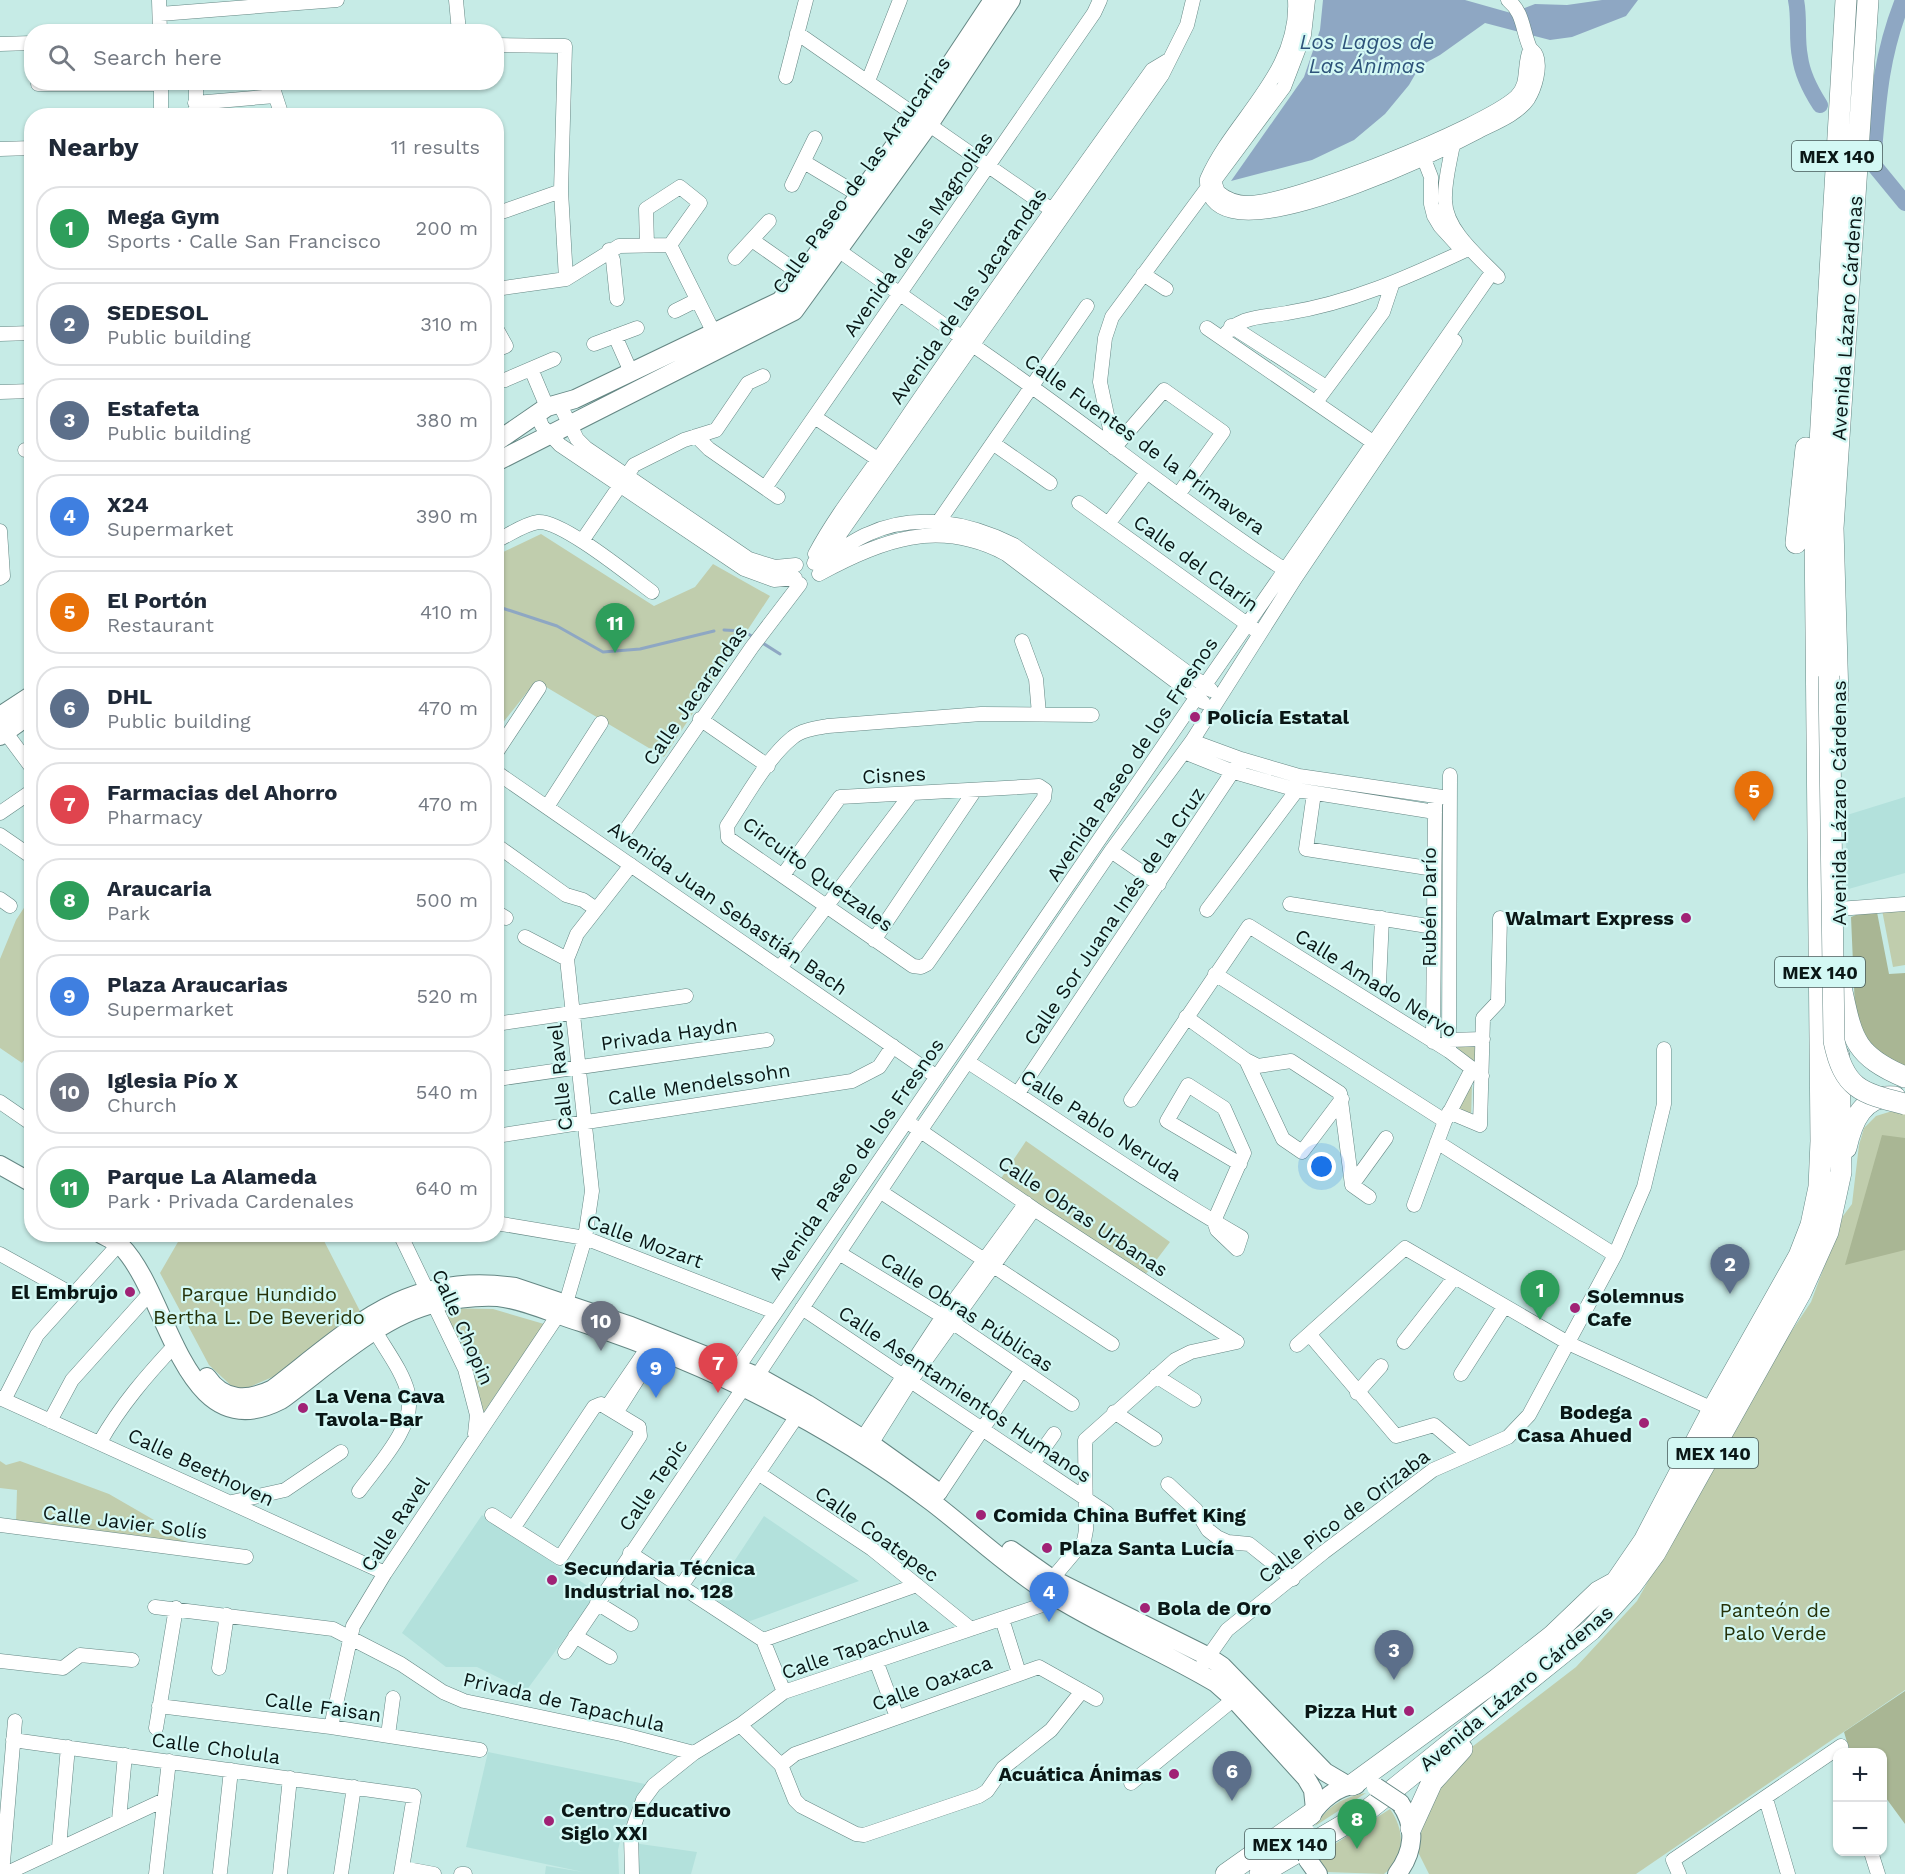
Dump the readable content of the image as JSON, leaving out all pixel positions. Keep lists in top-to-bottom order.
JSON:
{
  "streets": {
    "highway": ["MEX 140", "Avenida Lázaro Cárdenas"],
    "main road": ["Calle Paseo de las Araucarias"],
    "street": [
      "Avenida de las Magnolias",
      "Avenida de las Jacarandas",
      "Calle Fuentes de la Primavera",
      "Calle del Clarín",
      "Calle Jacarandas",
      "Avenida Paseo de los Fresnos",
      "Cisnes",
      "Circuito Quetzales",
      "Rubén Darío",
      "Avenida Juan Sebastián Bach",
      "Calle Sor Juana Inés de la Cruz",
      "Calle Amado Nervo",
      "Privada Haydn",
      "Calle Ravel",
      "Calle Mendelssohn",
      "Calle Pablo Neruda",
      "Calle Obras Urbanas",
      "Calle Mozart",
      "Calle Obras Públicas",
      "Calle Chopin",
      "Calle Asentamientos Humanos",
      "Calle Beethoven",
      "Calle Tepic",
      "Calle Pico de Orizaba",
      "Calle Javier Solís",
      "Calle Coatepec",
      "Calle Tapachula",
      "Calle Oaxaca",
      "Privada de Tapachula",
      "Calle Faisan",
      "Calle Cholula"
    ]
  },
  "crossings": [
    ["Calle Paseo de las Araucarias", "Calle Fuentes de la Primavera"],
    ["Avenida de las Magnolias", "Calle Fuentes de la Primavera"],
    ["Avenida de las Jacarandas", "Calle Fuentes de la Primavera"],
    ["Calle Fuentes de la Primavera", "Calle del Clarín"],
    ["Calle Fuentes de la Primavera", "Avenida Paseo de los Fresnos"],
    ["Calle del Clarín", "Avenida Paseo de los Fresnos"],
    ["Avenida Paseo de los Fresnos", "Avenida Juan Sebastián Bach"],
    ["Avenida Paseo de los Fresnos", "Calle Pablo Neruda"],
    ["Avenida Paseo de los Fresnos", "Calle Obras Urbanas"],
    ["Avenida Paseo de los Fresnos", "Calle Mozart"],
    ["Avenida Paseo de los Fresnos", "Calle Obras Públicas"],
    ["Avenida Paseo de los Fresnos", "Calle Asentamientos Humanos"],
    ["Avenida Paseo de los Fresnos", "Calle Tepic"],
    ["Cisnes", "Circuito Quetzales"],
    ["Rubén Darío", "Calle Amado Nervo"],
    ["Avenida Juan Sebastián Bach", "Calle Ravel"],
    ["Avenida Juan Sebastián Bach", "Calle Mendelssohn"],
    ["Calle Sor Juana Inés de la Cruz", "Calle Pablo Neruda"],
    ["Privada Haydn", "Calle Ravel"],
    ["Calle Ravel", "Calle Mendelssohn"],
    ["Calle Ravel", "Calle Mozart"],
    ["Calle Ravel", "Calle Chopin"],
    ["Calle Ravel", "Calle Beethoven"],
    ["Calle Ravel", "Privada de Tapachula"],
    ["Calle Ravel", "Calle Faisan"],
    ["Calle Coatepec", "Calle Tapachula"],
    ["Calle Tapachula", "Privada de Tapachula"]
  ],
  "water": ["Los Lagos de Las Ánimas"],
  "parks": ["Parque Hundido Bertha L. De Beverido", "Panteón de Palo Verde"],
  "places": [
    "Policía Estatal",
    "Walmart Express",
    "El Embrujo",
    "Solemnus Cafe",
    "La Vena Cava Tavola-Bar",
    "Bodega Casa Ahued",
    "Comida China Buffet King",
    "Plaza Santa Lucía",
    "Secundaria Técnica Industrial no. 128",
    "Bola de Oro",
    "Pizza Hut",
    "Acuática Ánimas",
    "Centro Educativo Siglo XXI"
  ],
  "page": {
    "search": "Search here",
    "heading": ["Nearby", "11 results"],
    "list": [
      {
        "mark": "1",
        "name": "Mega Gym",
        "note": "Sports · Calle San Francisco",
        "value": "200 m"
      },
      {
        "mark": "2",
        "name": "SEDESOL",
        "note": "Public building",
        "value": "310 m"
      },
      {
        "mark": "3",
        "name": "Estafeta",
        "note": "Public building",
        "value": "380 m"
      },
      {
        "mark": "4",
        "name": "X24",
        "note": "Supermarket",
        "value": "390 m"
      },
      {
        "mark": "5",
        "name": "El Portón",
        "note": "Restaurant",
        "value": "410 m"
      },
      {
        "mark": "6",
        "name": "DHL",
        "note": "Public building",
        "value": "470 m"
      },
      {
        "mark": "7",
        "name": "Farmacias del Ahorro",
        "note": "Pharmacy",
        "value": "470 m"
      },
      {
        "mark": "8",
        "name": "Araucaria",
        "note": "Park",
        "value": "500 m"
      },
      {
        "mark": "9",
        "name": "Plaza Araucarias",
        "note": "Supermarket",
        "value": "520 m"
      },
      {
        "mark": "10",
        "name": "Iglesia Pío X",
        "note": "Church",
        "value": "540 m"
      },
      {
        "mark": "11",
        "name": "Parque La Alameda",
        "note": "Park · Privada Cardenales",
        "value": "640 m"
      }
    ],
    "pins": [
      "11",
      "5",
      "2",
      "1",
      "10",
      "7",
      "9",
      "4",
      "3",
      "6",
      "8"
    ],
    "map_buttons": ["+", "−"]
  }
}
